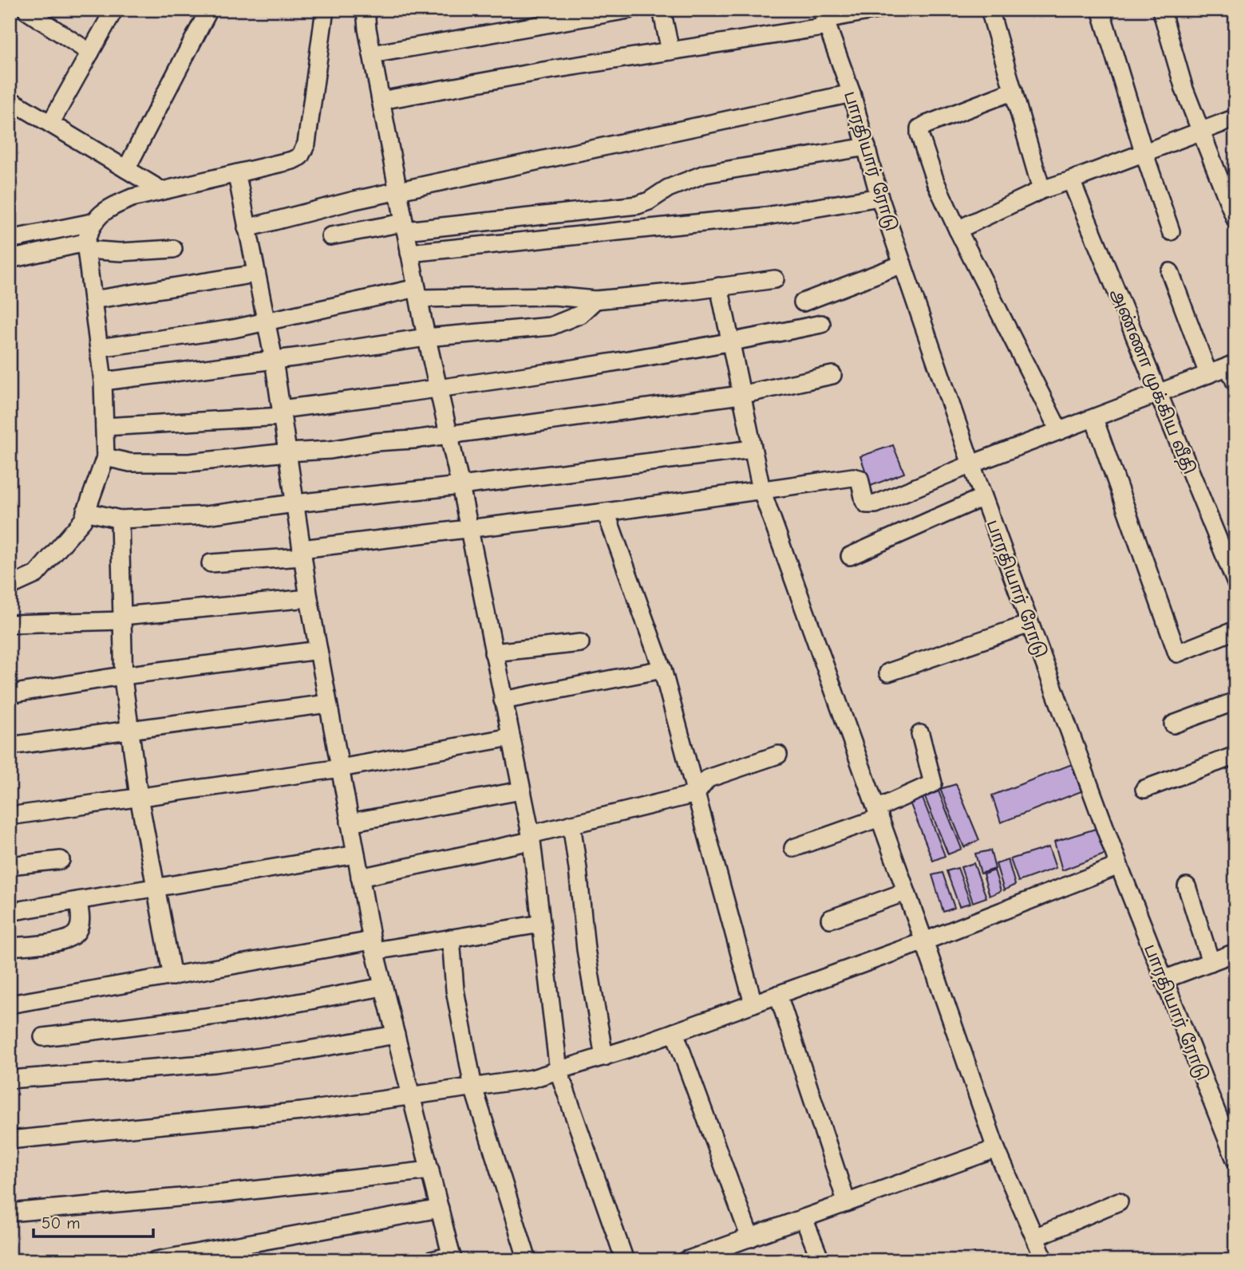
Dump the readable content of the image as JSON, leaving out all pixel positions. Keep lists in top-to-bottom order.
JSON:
{
  "streets": {
    "street": ["பாரதியார் ரோடு", "அண்ணா முக்கிய வீதி"]
  },
  "scale_bar": "50 m"
}
